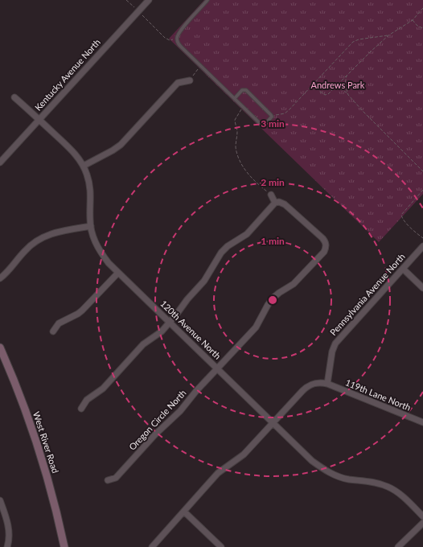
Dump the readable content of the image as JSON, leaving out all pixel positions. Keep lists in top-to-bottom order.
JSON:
{
  "streets": {
    "main road": ["West River Road"],
    "street": [
      "Kentucky Avenue North",
      "Pennsylvania Avenue North",
      "120th Avenue North",
      "119th Lane North",
      "Oregon Circle North"
    ]
  },
  "crossings": [
    ["Kentucky Avenue North", "120th Avenue North"],
    ["Pennsylvania Avenue North", "119th Lane North"],
    ["120th Avenue North", "Oregon Circle North"]
  ],
  "parks": ["Andrews Park"],
  "rings": ["3 min", "2 min", "1 min"]
}
